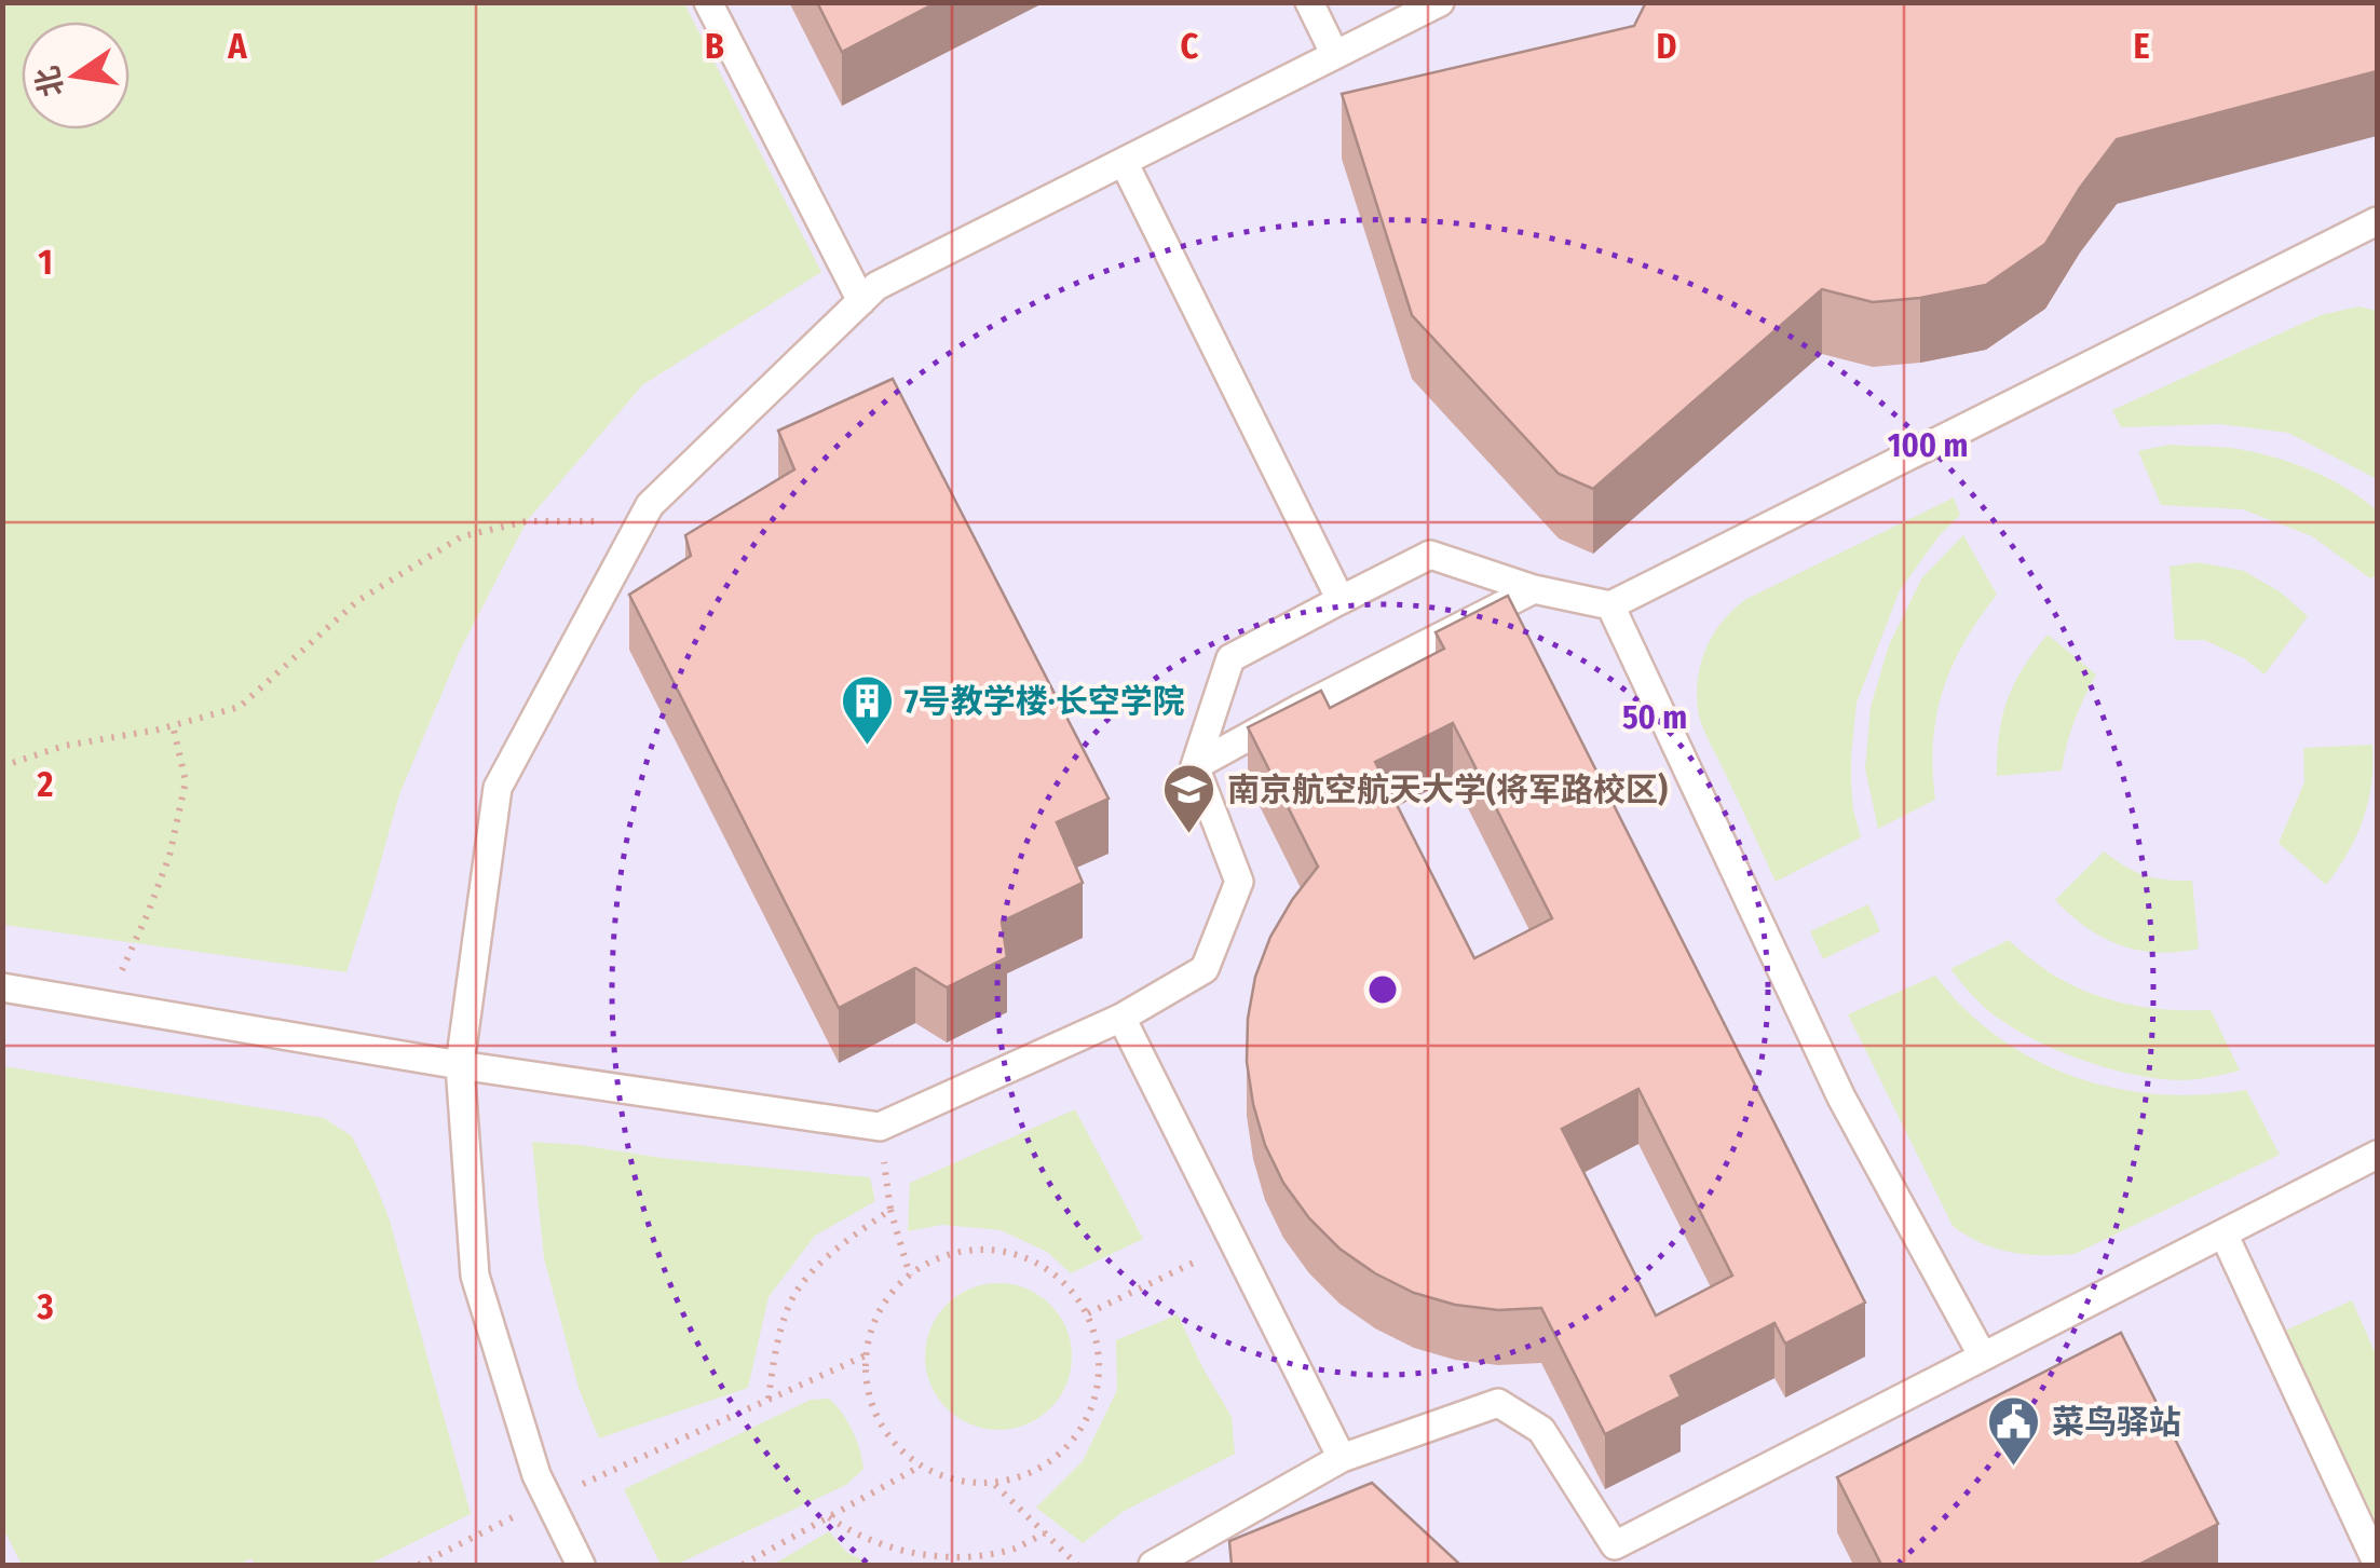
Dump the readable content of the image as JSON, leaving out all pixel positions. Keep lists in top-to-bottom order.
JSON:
{
  "places": {
    "building": ["7号教学楼·长空学院"],
    "school or university": ["南京航空航天大学(将军路校区)"],
    "public building": ["菜鸟驿站"]
  },
  "north": "left",
  "grid": {
    "columns": [
      "A",
      "B",
      "C",
      "D",
      "E"
    ],
    "rows": ["1", "2", "3"]
  },
  "rings": ["100 m", "50 m"]
}
